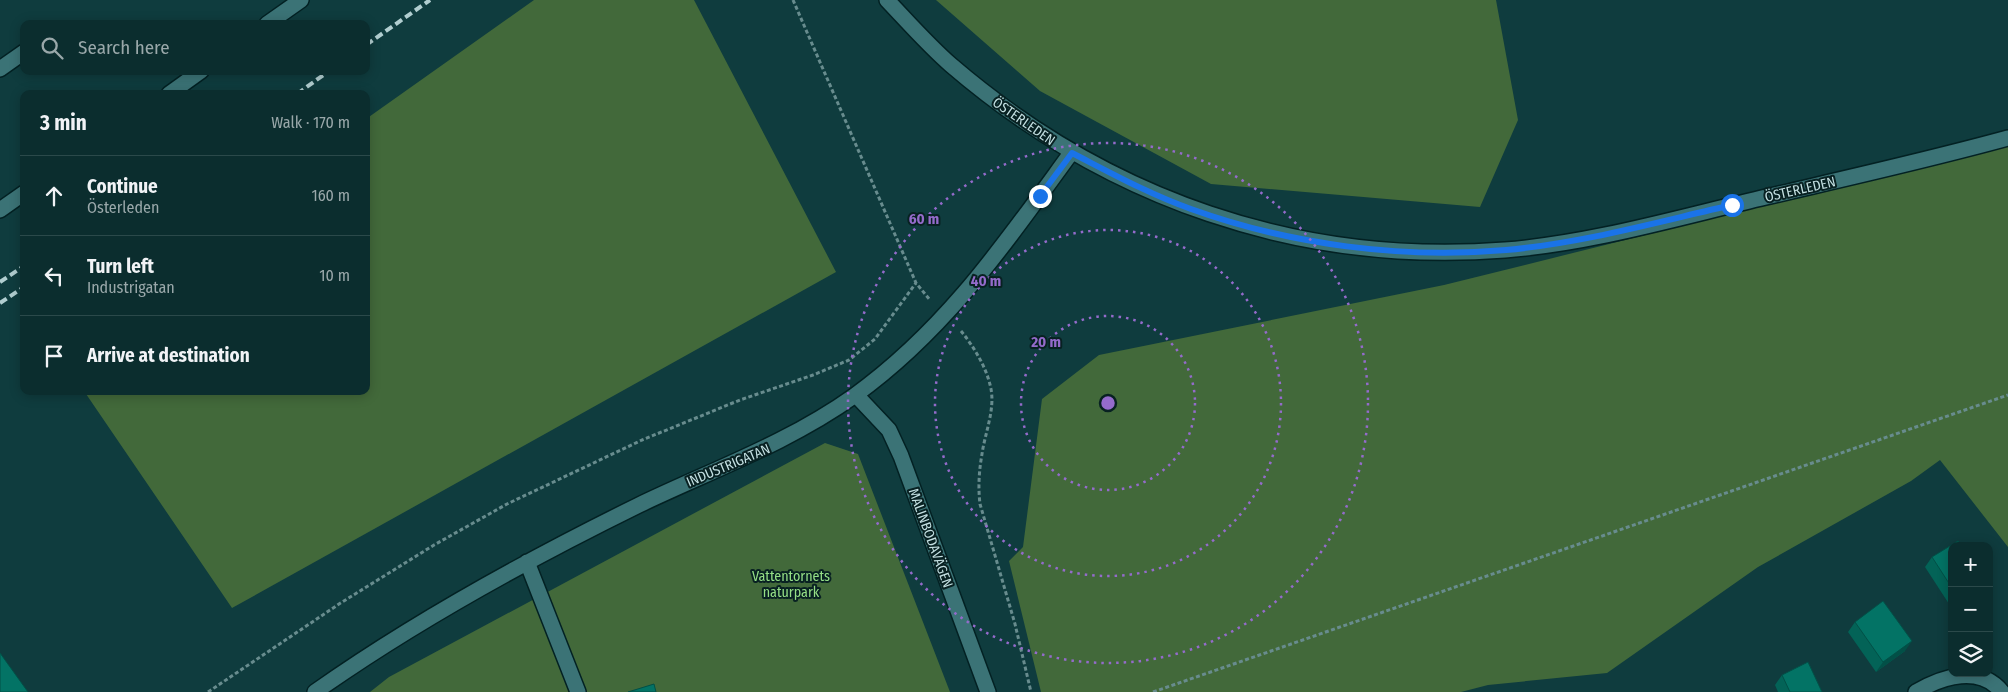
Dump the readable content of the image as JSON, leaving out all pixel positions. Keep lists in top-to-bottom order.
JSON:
{
  "streets": {
    "street": ["ÖSTERLEDEN", "INDUSTRIGATAN", "MALINBODAVÄGEN"]
  },
  "crossings": [
    ["ÖSTERLEDEN", "INDUSTRIGATAN"],
    ["INDUSTRIGATAN", "MALINBODAVÄGEN"]
  ],
  "parks": ["Vattentornets naturpark"],
  "page": {
    "search": "Search here",
    "heading": ["3 min", "Walk · 170 m"],
    "list": [
      ["Continue", "Österleden", "160 m"],
      ["Turn left", "Industrigatan", "10 m"],
      "Arrive at destination"
    ],
    "map_buttons": ["+", "−"]
  },
  "rings": ["60 m", "40 m", "20 m"]
}
